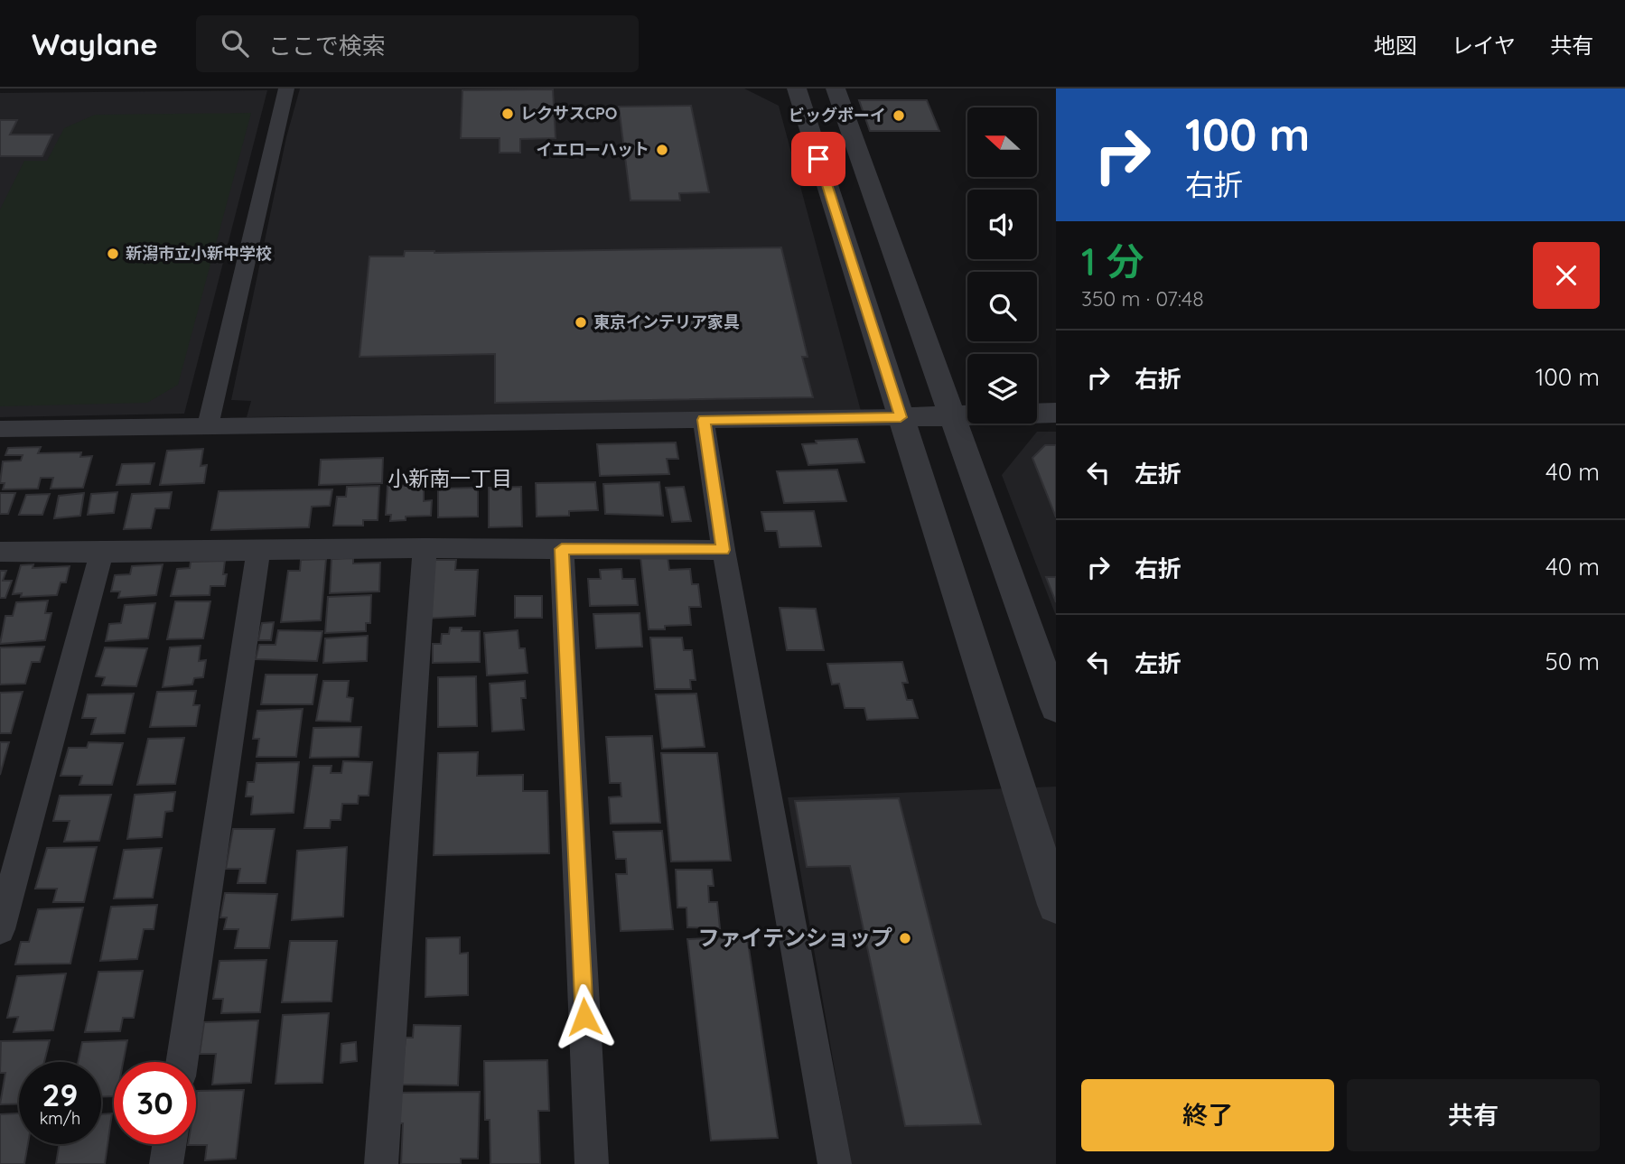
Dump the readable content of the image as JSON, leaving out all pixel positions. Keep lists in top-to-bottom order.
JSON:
{
  "districts": ["小新南一丁目"],
  "places": [
    "レクサスCPO",
    "ビッグボーイ",
    "イエローハット",
    "新潟市立小新中学校",
    "東京インテリア家具",
    "ファイテンショップ"
  ],
  "north": "left",
  "page": {
    "header": "Waylane",
    "search": "ここで検索",
    "nav": ["地図", "レイヤ", "共有"],
    "turn": ["100 m", "右折"],
    "heading": ["1 分", "350 m · 07:48"],
    "list": [
      {
        "name": "右折",
        "value": "100 m"
      },
      {
        "name": "左折",
        "value": "40 m"
      },
      {
        "name": "右折",
        "value": "40 m"
      },
      {
        "name": "左折",
        "value": "50 m"
      }
    ],
    "speed": "29 km/h",
    "limit": "30",
    "buttons": ["終了", "共有"]
  }
}
